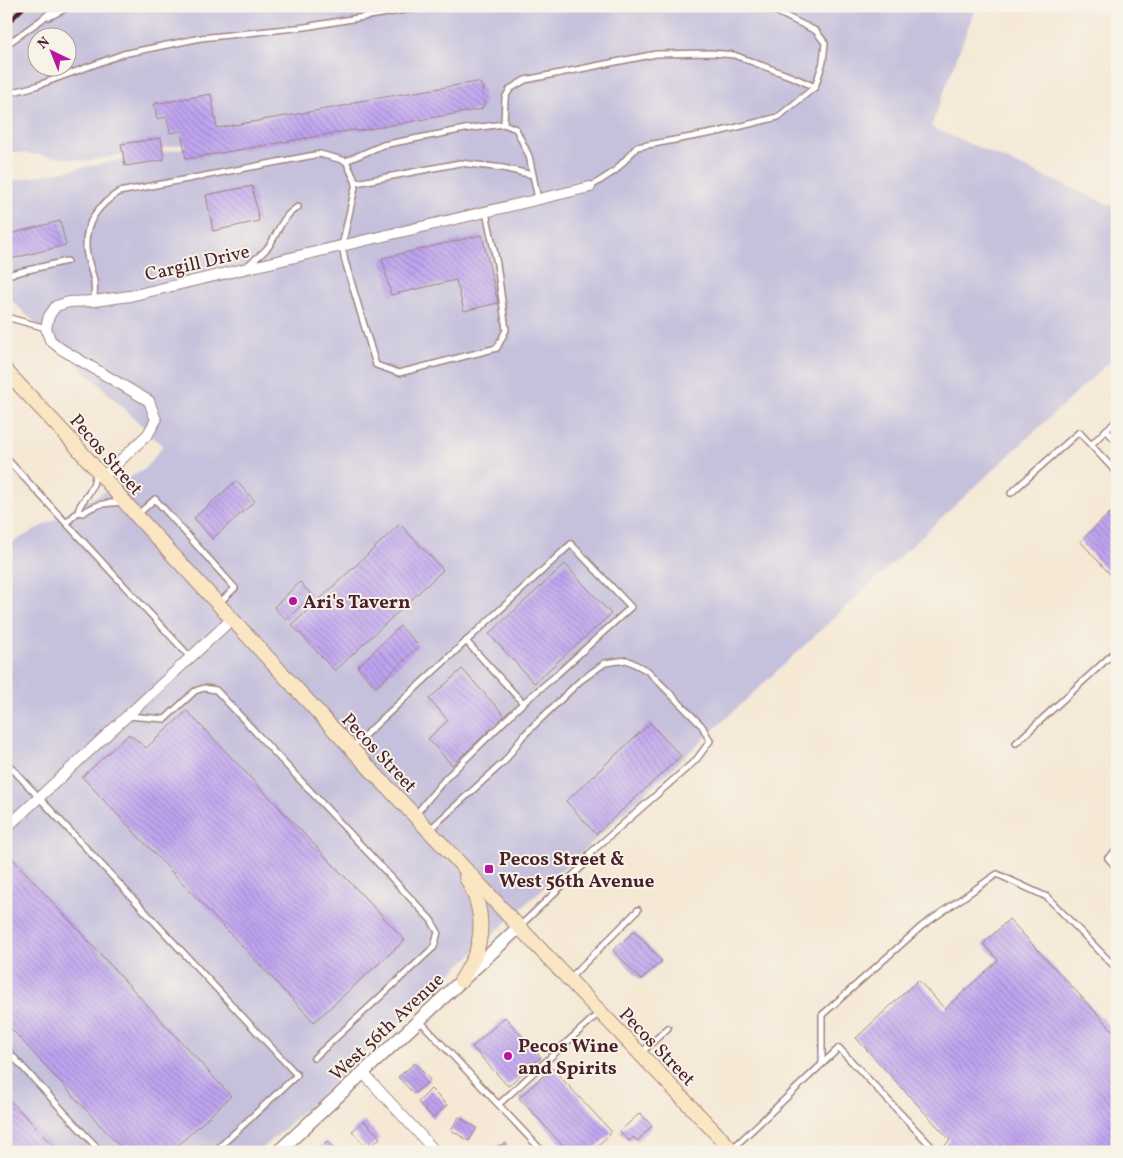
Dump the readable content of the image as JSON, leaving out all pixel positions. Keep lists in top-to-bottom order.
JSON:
{
  "streets": {
    "main road": ["Pecos Street"],
    "street": ["Cargill Drive", "West 56th Avenue"]
  },
  "crossings": [
    ["Pecos Street", "West 56th Avenue"]
  ],
  "places": {
    "other": ["Ari's Tavern", "Pecos Wine and Spirits"],
    "transit": ["Pecos Street & West 56th Avenue"]
  },
  "north": "top left"
}
